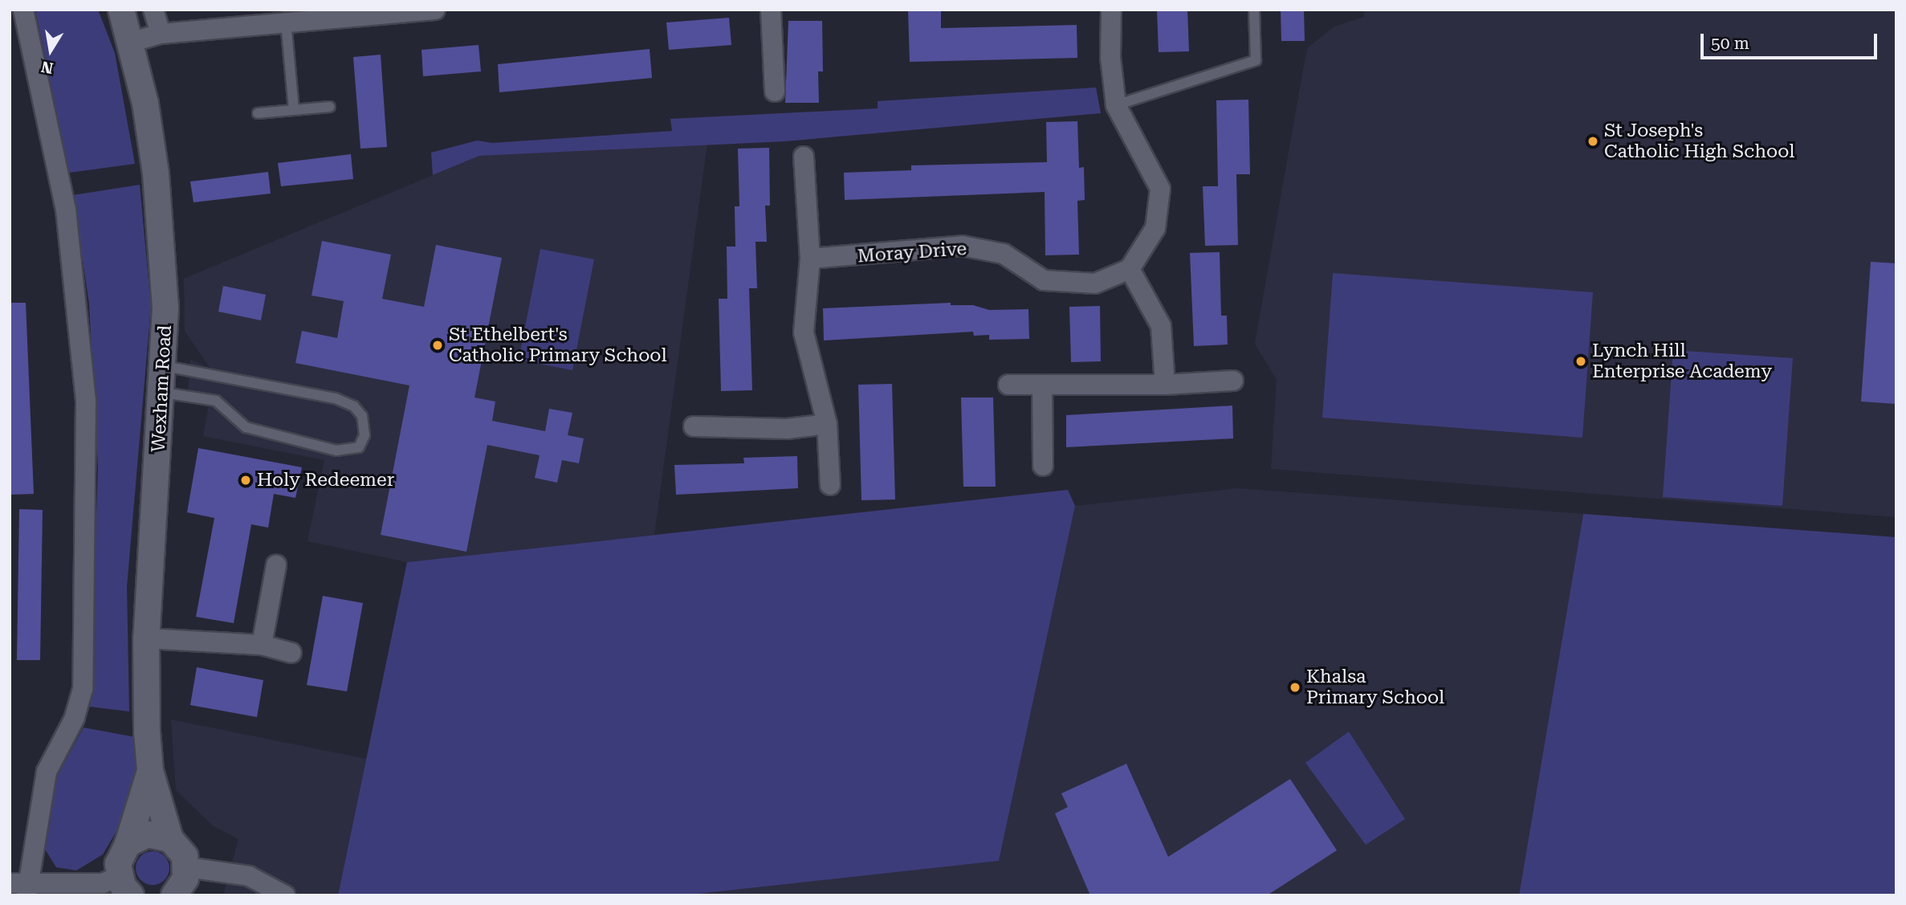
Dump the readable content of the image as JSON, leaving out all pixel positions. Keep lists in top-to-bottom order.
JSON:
{
  "streets": {
    "street": ["Moray Drive", "Wexham Road"]
  },
  "places": [
    "St Joseph's Catholic High School",
    "St Ethelbert's Catholic Primary School",
    "Lynch Hill Enterprise Academy",
    "Holy Redeemer",
    "Khalsa Primary School"
  ],
  "scale_bar": "50 m",
  "north": "bottom"
}
